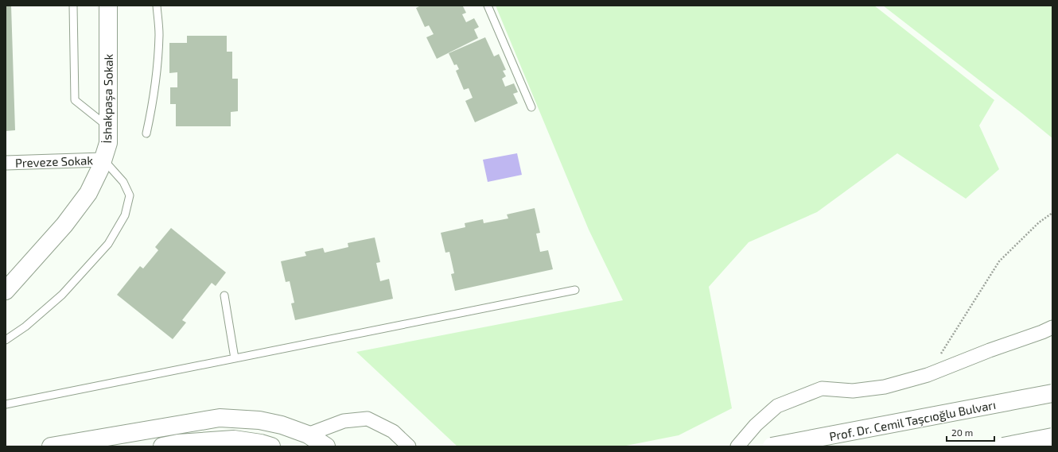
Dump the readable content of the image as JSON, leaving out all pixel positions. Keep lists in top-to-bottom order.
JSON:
{
  "streets": {
    "main road": ["İshakpaşa Sokak", "Prof. Dr. Cemil Taşcıoğlu Bulvarı"],
    "street": ["Preveze Sokak"]
  },
  "crossings": [
    ["İshakpaşa Sokak", "Preveze Sokak"]
  ],
  "scale_bar": "20 m"
}
